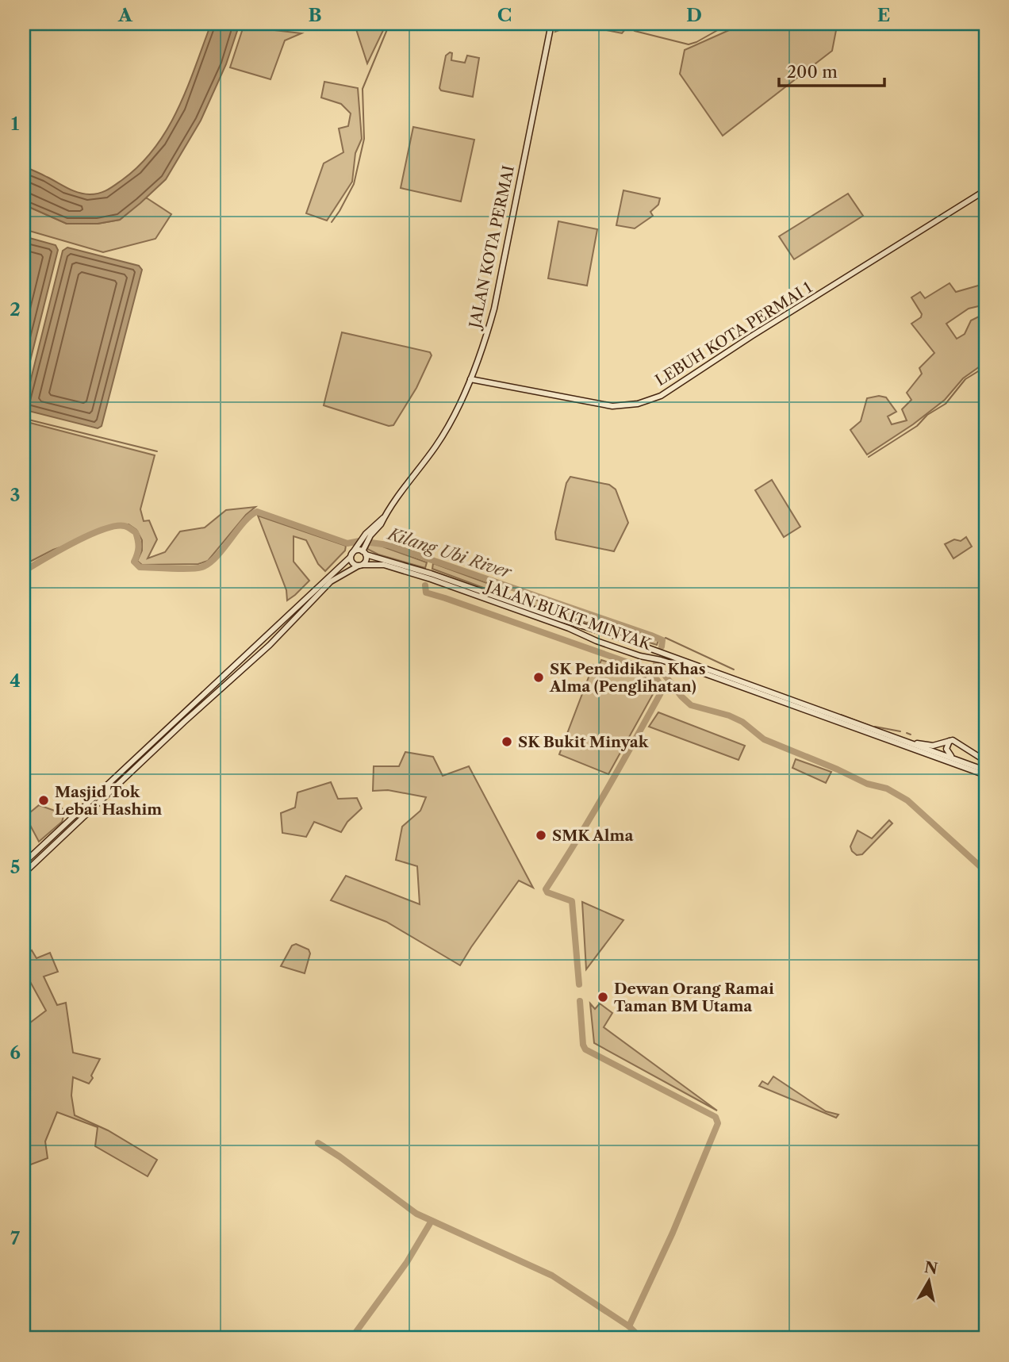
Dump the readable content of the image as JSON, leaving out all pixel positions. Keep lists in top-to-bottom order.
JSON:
{
  "streets": {
    "main road": ["JALAN KOTA PERMAI", "LEBUH KOTA PERMAI 1", "JALAN BUKIT MINYAK"]
  },
  "crossings": [
    ["JALAN KOTA PERMAI", "LEBUH KOTA PERMAI 1"],
    ["JALAN KOTA PERMAI", "JALAN BUKIT MINYAK"]
  ],
  "water": ["Kilang Ubi River"],
  "places": [
    "SK Pendidikan Khas Alma (Penglihatan)",
    "SK Bukit Minyak",
    "Masjid Tok Lebai Hashim",
    "SMK Alma",
    "Dewan Orang Ramai Taman BM Utama"
  ],
  "scale_bar": "200 m",
  "north": "top",
  "grid": {
    "columns": [
      "A",
      "B",
      "C",
      "D",
      "E"
    ],
    "rows": [
      "1",
      "2",
      "3",
      "4",
      "5",
      "6",
      "7"
    ]
  }
}
